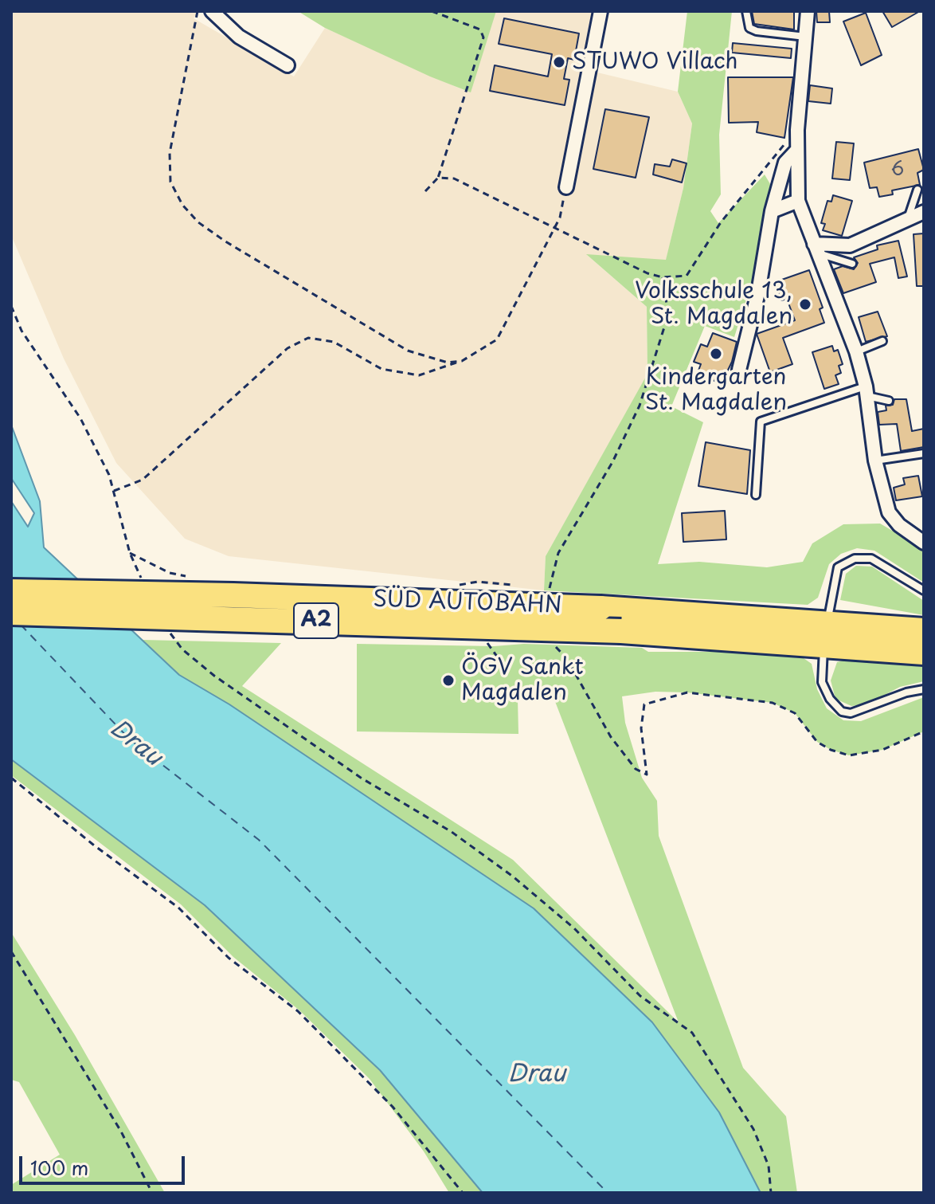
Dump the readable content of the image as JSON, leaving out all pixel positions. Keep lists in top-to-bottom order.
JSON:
{
  "streets": {
    "highway": ["SÜD AUTOBAHN", "A2"]
  },
  "water": ["Drau"],
  "places": [
    "STUWO Villach",
    "Volksschule 13, St. Magdalen",
    "Kindergarten St. Magdalen",
    "ÖGV Sankt Magdalen"
  ],
  "house_numbers": ["6"],
  "scale_bar": "100 m"
}
